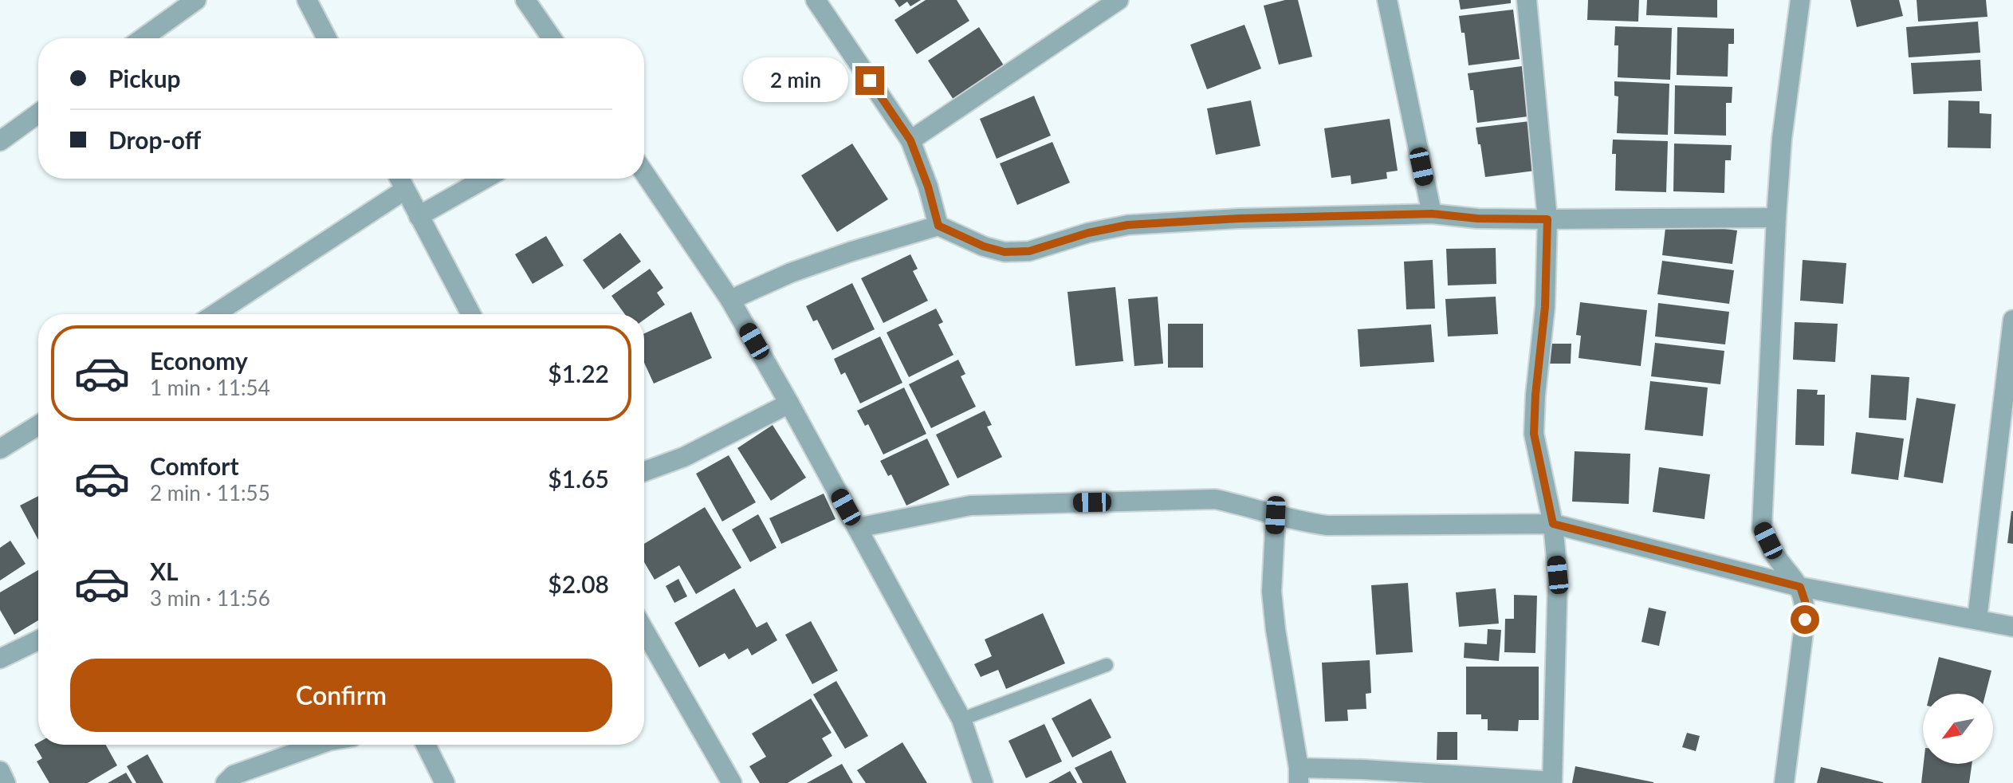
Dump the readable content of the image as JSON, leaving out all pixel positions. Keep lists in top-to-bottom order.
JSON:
{
  "north": "bottom left",
  "page": {
    "banner": ["Pickup", "Drop-off"],
    "bubble": "2 min",
    "list": [
      {
        "name": "Economy",
        "note": "1 min · 11:54",
        "value": "$1.22"
      },
      {
        "name": "Comfort",
        "note": "2 min · 11:55",
        "value": "$1.65"
      },
      {
        "name": "XL",
        "note": "3 min · 11:56",
        "value": "$2.08"
      }
    ],
    "buttons": "Confirm"
  }
}
